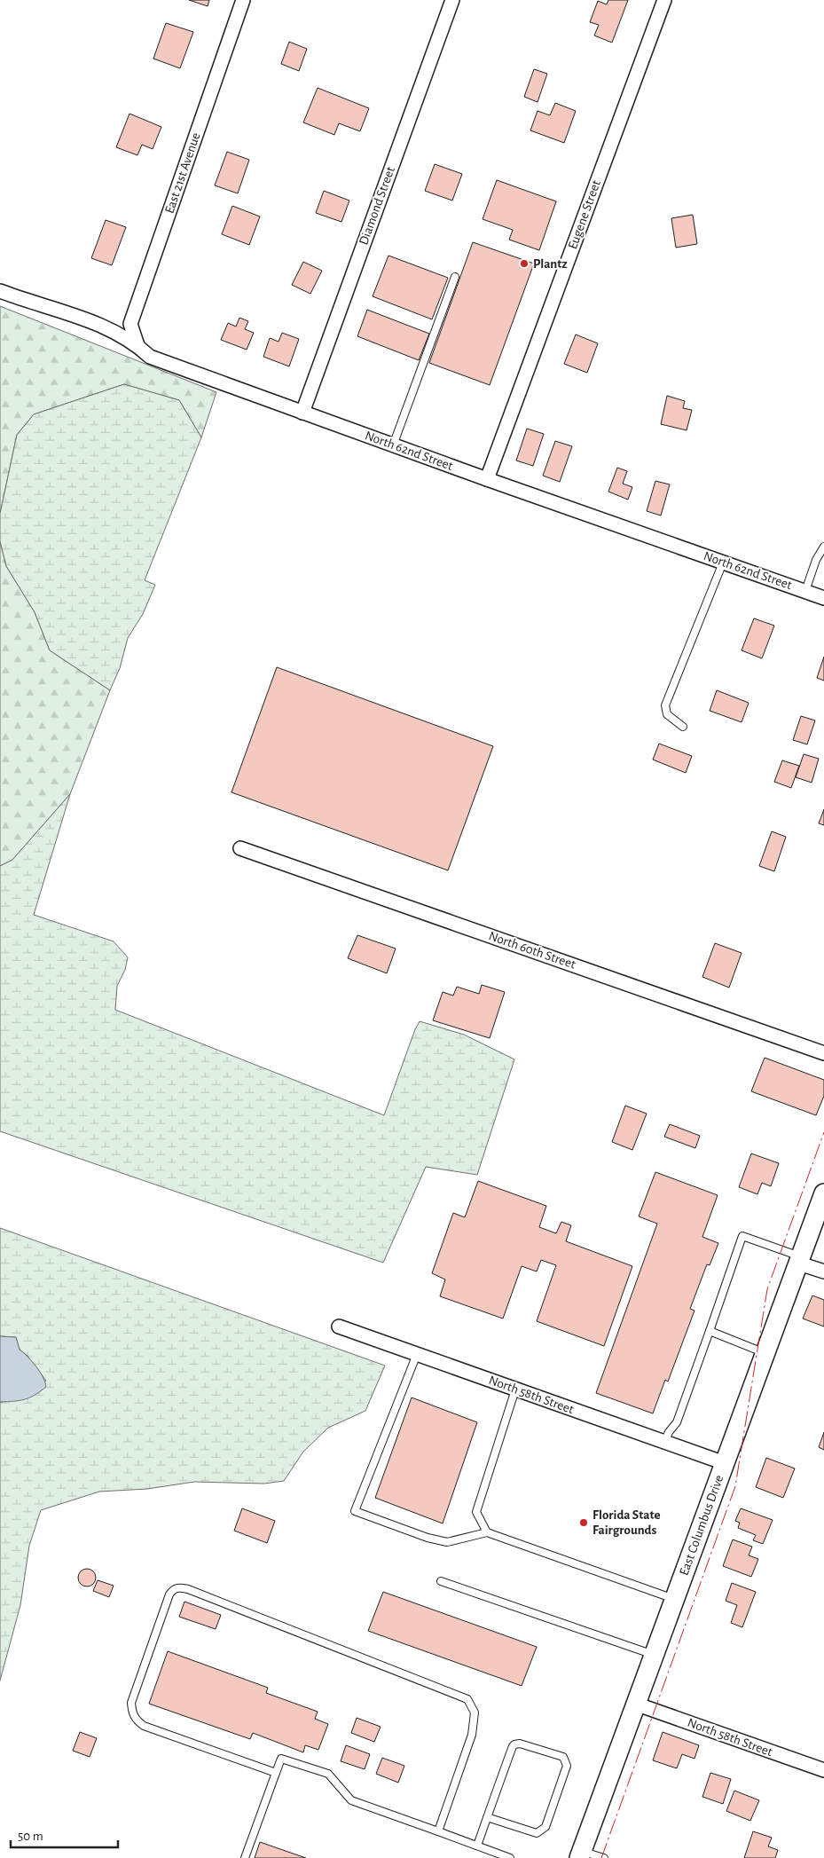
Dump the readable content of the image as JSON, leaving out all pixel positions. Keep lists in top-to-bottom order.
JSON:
{
  "streets": {
    "main road": ["East Columbus Drive"],
    "street": [
      "East 21st Avenue",
      "Diamond Street",
      "Eugene Street",
      "North 62nd Street",
      "North 60th Street",
      "North 58th Street"
    ]
  },
  "crossings": [
    ["East 21st Avenue", "North 62nd Street"],
    ["Diamond Street", "North 62nd Street"],
    ["Eugene Street", "North 62nd Street"],
    ["North 58th Street", "East Columbus Drive"]
  ],
  "places": ["Plantz", "Florida State Fairgrounds"],
  "scale_bar": "50 m"
}
